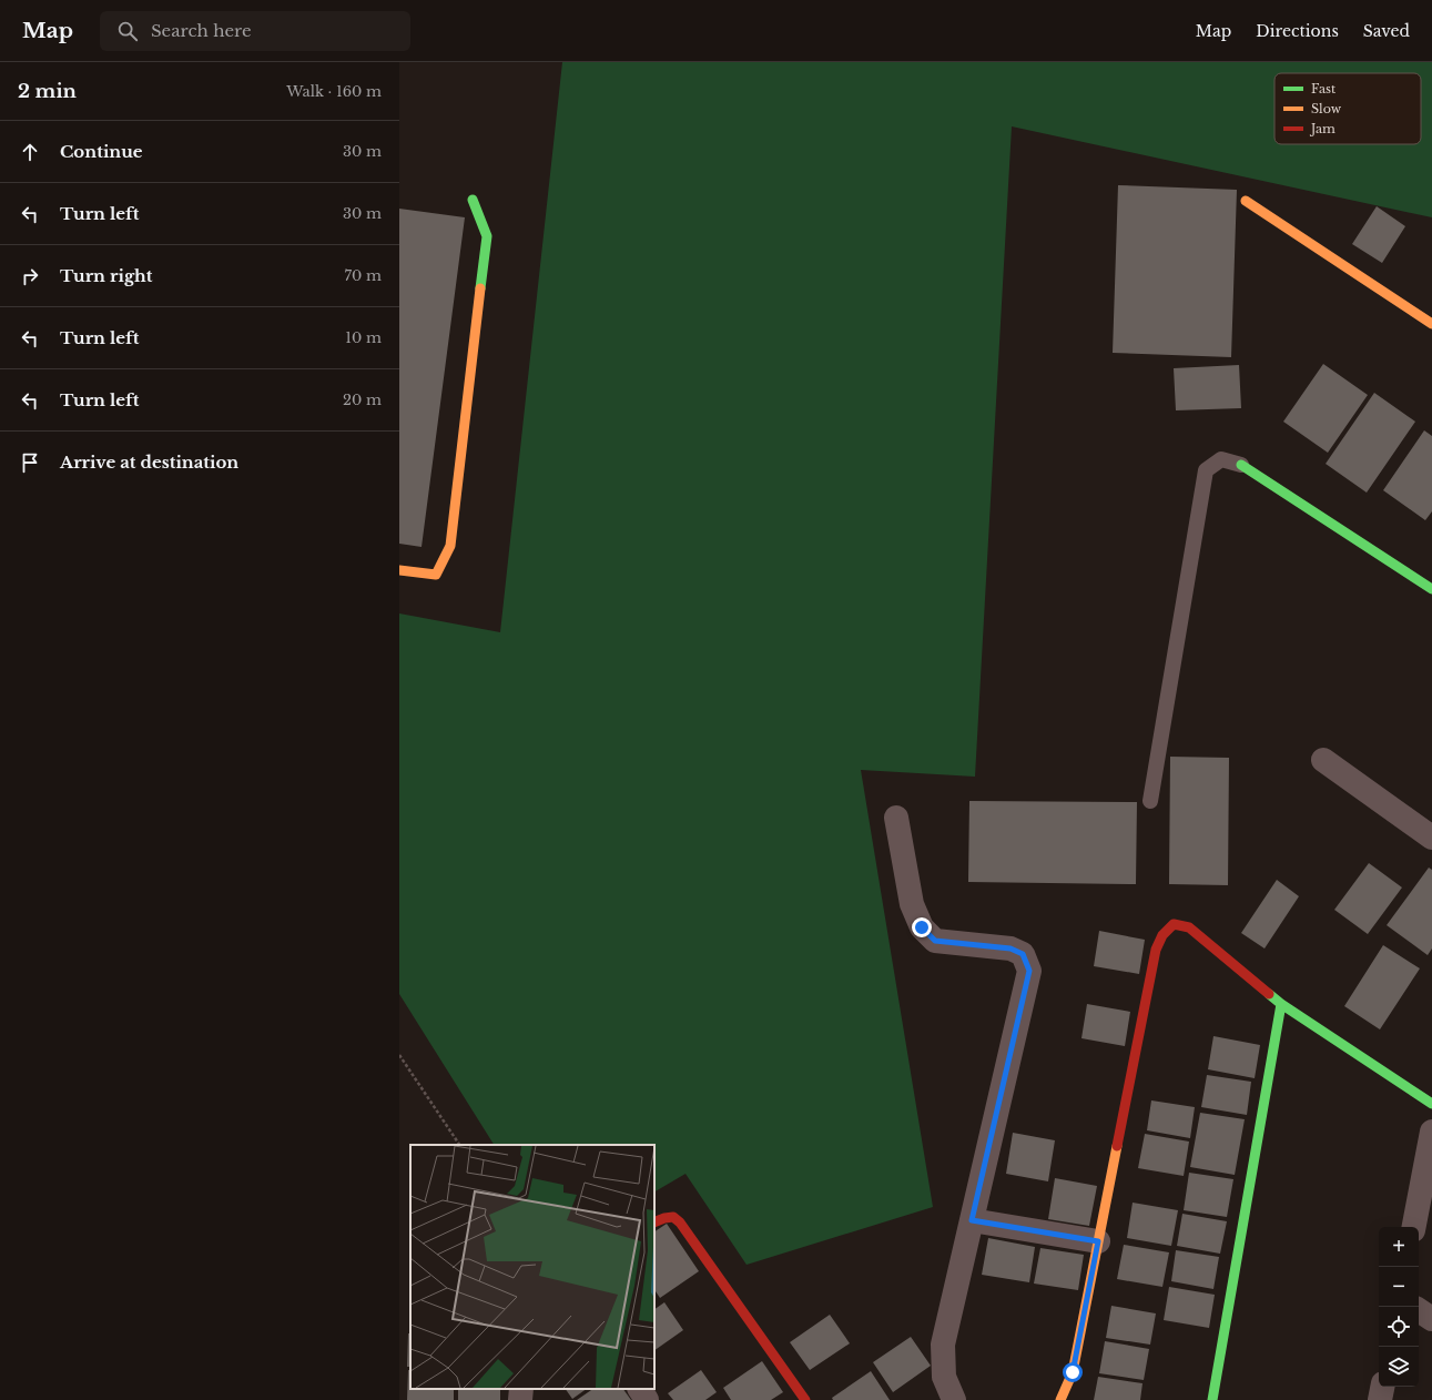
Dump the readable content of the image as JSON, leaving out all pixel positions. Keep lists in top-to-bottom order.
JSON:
{
  "legend": ["Fast", "Slow", "Jam"],
  "page": {
    "header": "Map",
    "search": "Search here",
    "nav": ["Map", "Directions", "Saved"],
    "heading": ["2 min", "Walk · 160 m"],
    "list": [
      ["Continue", "30 m"],
      ["Turn left", "30 m"],
      ["Turn right", "70 m"],
      ["Turn left", "10 m"],
      ["Turn left", "20 m"],
      "Arrive at destination"
    ],
    "map_buttons": ["+", "−"]
  }
}
